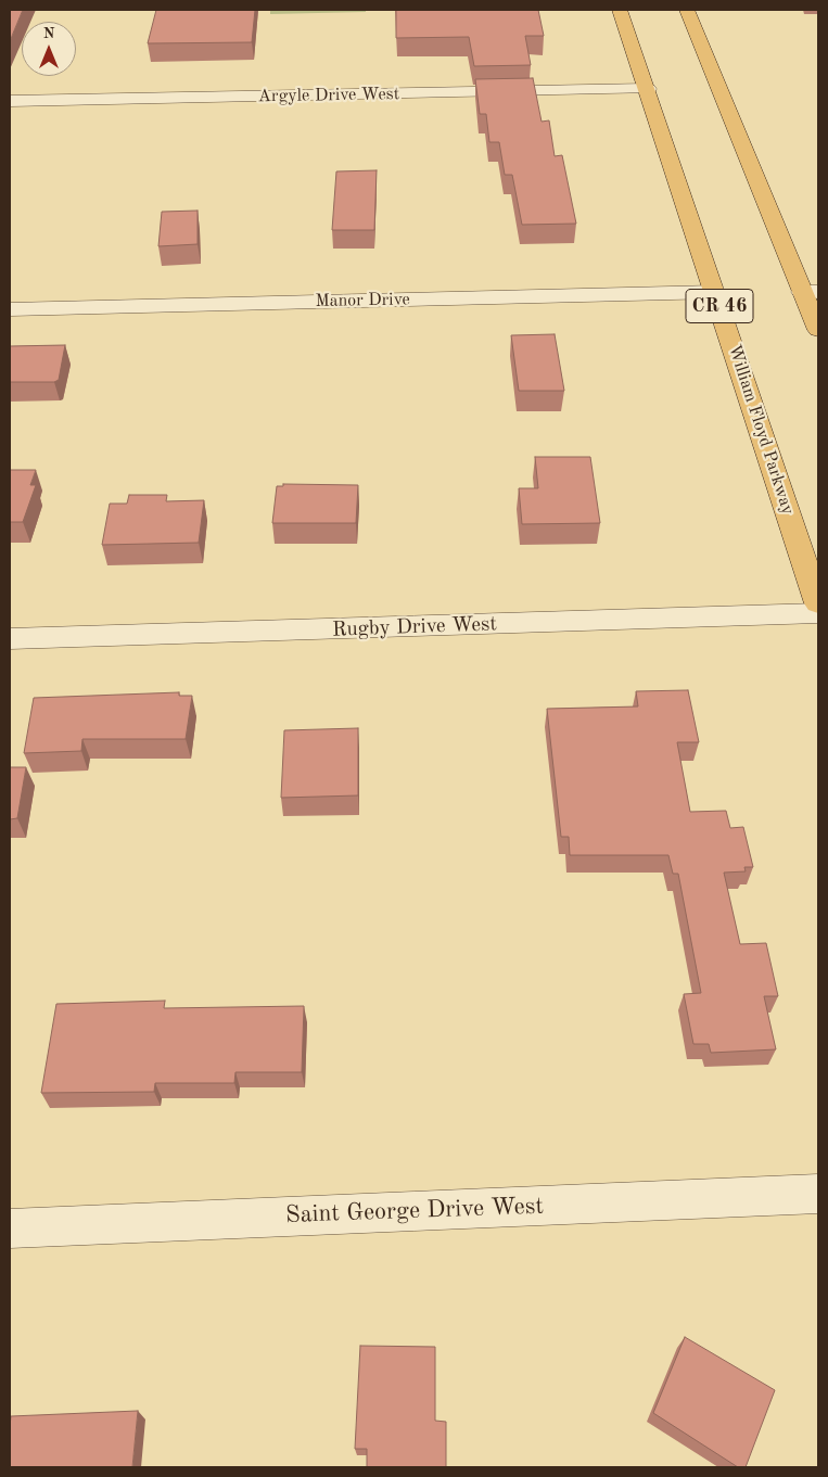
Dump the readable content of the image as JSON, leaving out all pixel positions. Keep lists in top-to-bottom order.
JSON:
{
  "streets": {
    "highway": ["CR 46", "William Floyd Parkway"],
    "street": [
      "Argyle Drive West",
      "Manor Drive",
      "Rugby Drive West",
      "Saint George Drive West"
    ]
  },
  "crossings": [
    ["Argyle Drive West", "William Floyd Parkway"],
    ["Manor Drive", "William Floyd Parkway"]
  ],
  "north": "top"
}
